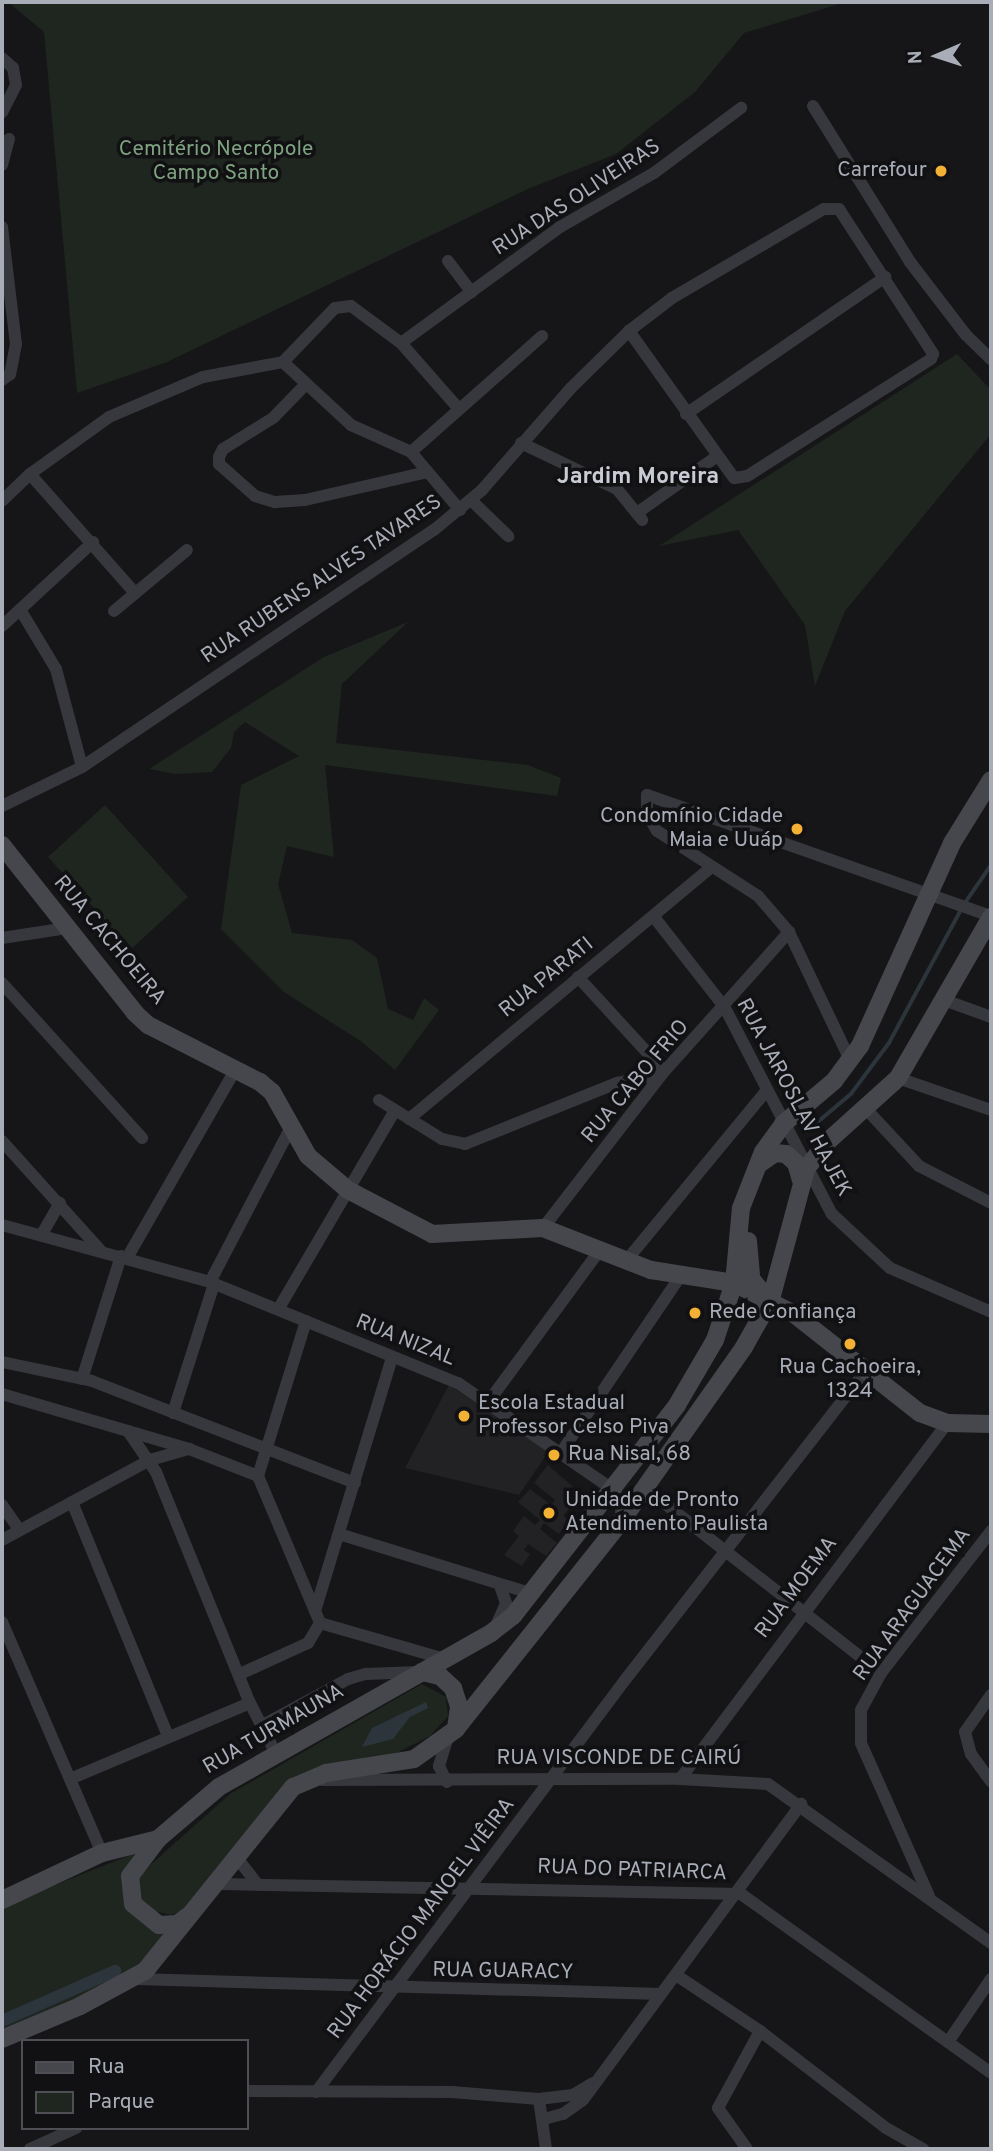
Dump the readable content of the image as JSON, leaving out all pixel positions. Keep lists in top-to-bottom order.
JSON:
{
  "streets": {
    "main road": ["RUA CACHOEIRA", "RUA TURMAUNA"],
    "street": [
      "RUA DAS OLIVEIRAS",
      "RUA RUBENS ALVES TAVARES",
      "RUA PARATI",
      "RUA CABO FRIO",
      "RUA JAROSLAV HAJEK",
      "RUA NIZAL",
      "RUA MOEMA",
      "RUA ARAGUACEMA",
      "RUA VISCONDE DE CAIRÚ",
      "RUA DO PATRIARCA",
      "RUA HORÁCIO MANOEL VIÊIRA",
      "RUA GUARACY"
    ]
  },
  "crossings": [
    ["RUA CACHOEIRA", "RUA CABO FRIO"],
    ["RUA CACHOEIRA", "RUA MOEMA"],
    ["RUA CACHOEIRA", "RUA TURMAUNA"],
    ["RUA CACHOEIRA", "RUA HORÁCIO MANOEL VIÊIRA"],
    ["RUA PARATI", "RUA JAROSLAV HAJEK"],
    ["RUA CABO FRIO", "RUA JAROSLAV HAJEK"],
    ["RUA NIZAL", "RUA TURMAUNA"],
    ["RUA MOEMA", "RUA VISCONDE DE CAIRÚ"],
    ["RUA ARAGUACEMA", "RUA VISCONDE DE CAIRÚ"],
    ["RUA VISCONDE DE CAIRÚ", "RUA HORÁCIO MANOEL VIÊIRA"],
    ["RUA DO PATRIARCA", "RUA HORÁCIO MANOEL VIÊIRA"],
    ["RUA HORÁCIO MANOEL VIÊIRA", "RUA GUARACY"]
  ],
  "districts": ["Jardim Moreira"],
  "parks": ["Cemitério Necrópole Campo Santo"],
  "places": [
    "Carrefour",
    "Condomínio Cidade Maia e Uuáp",
    "Rede Confiança",
    "Rua Cachoeira, 1324",
    "Escola Estadual Professor Celso Piva",
    "Rua Nisal, 68",
    "Unidade de Pronto Atendimento Paulista"
  ],
  "legend": ["Rua", "Parque"],
  "north": "left"
}
